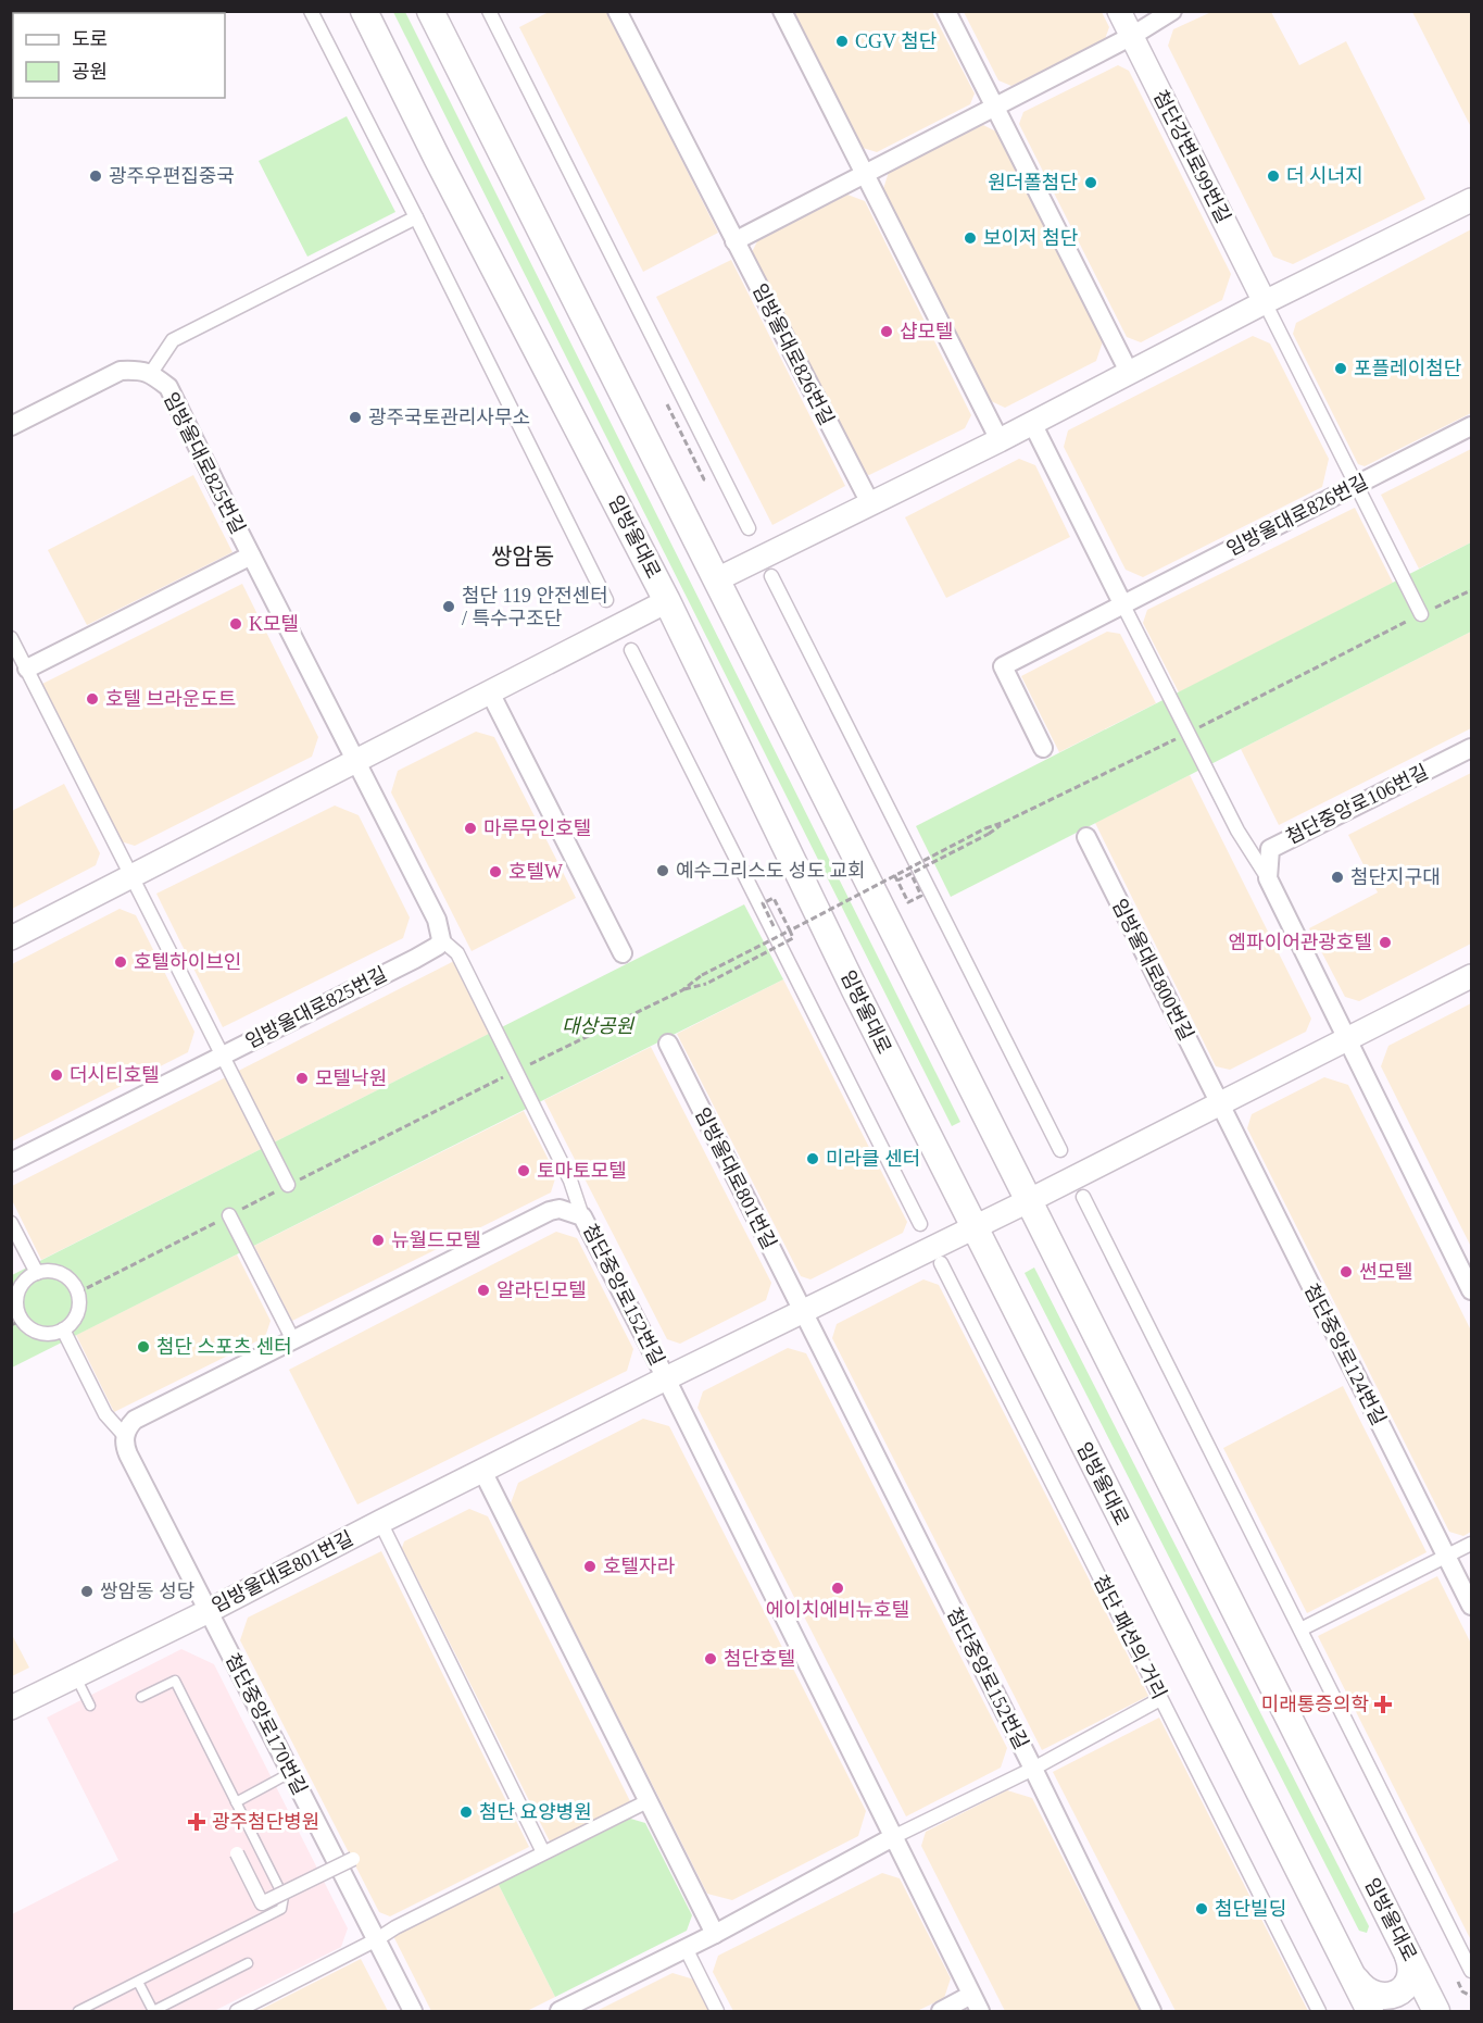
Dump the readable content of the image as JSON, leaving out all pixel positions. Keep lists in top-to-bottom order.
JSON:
{
  "streets": {
    "main road": ["임방울대로"],
    "street": [
      "첨단강변로99번길",
      "임방울대로826번길",
      "임방울대로825번길",
      "첨단중앙로106번길",
      "임방울대로800번길",
      "임방울대로801번길",
      "첨단중앙로152번길",
      "첨단중앙로124번길",
      "첨단 패션의 거리",
      "첨단중앙로170번길"
    ]
  },
  "crossings": [
    ["임방울대로", "임방울대로801번길"],
    ["임방울대로800번길", "첨단중앙로124번길"],
    ["임방울대로801번길", "첨단중앙로152번길"],
    ["임방울대로801번길", "첨단중앙로170번길"]
  ],
  "districts": ["쌍암동"],
  "parks": ["대상공원"],
  "places": {
    "other": [
      "CGV 첨단",
      "광주우편집중국",
      "더 시너지",
      "원더폴첨단",
      "보이저 첨단",
      "샵모텔",
      "포플레이첨단",
      "광주국토관리사무소",
      "첨단 119 안전센터 / 특수구조단",
      "K모텔",
      "호텔 브라운도트",
      "마루무인호텔",
      "예수그리스도 성도 교회",
      "호텔W",
      "첨단지구대",
      "엠파이어관광호텔",
      "호텔하이브인",
      "더시티호텔",
      "모텔낙원",
      "미라클 센터",
      "토마토모텔",
      "뉴월드모텔",
      "썬모텔",
      "알라딘모텔",
      "첨단 스포츠 센터",
      "호텔자라",
      "에이치에비뉴호텔",
      "쌍암동 성당",
      "첨단호텔",
      "첨단 요양병원",
      "첨단빌딩"
    ],
    "health": ["미래통증의학", "광주첨단병원"]
  },
  "legend": ["도로", "공원"]
}
